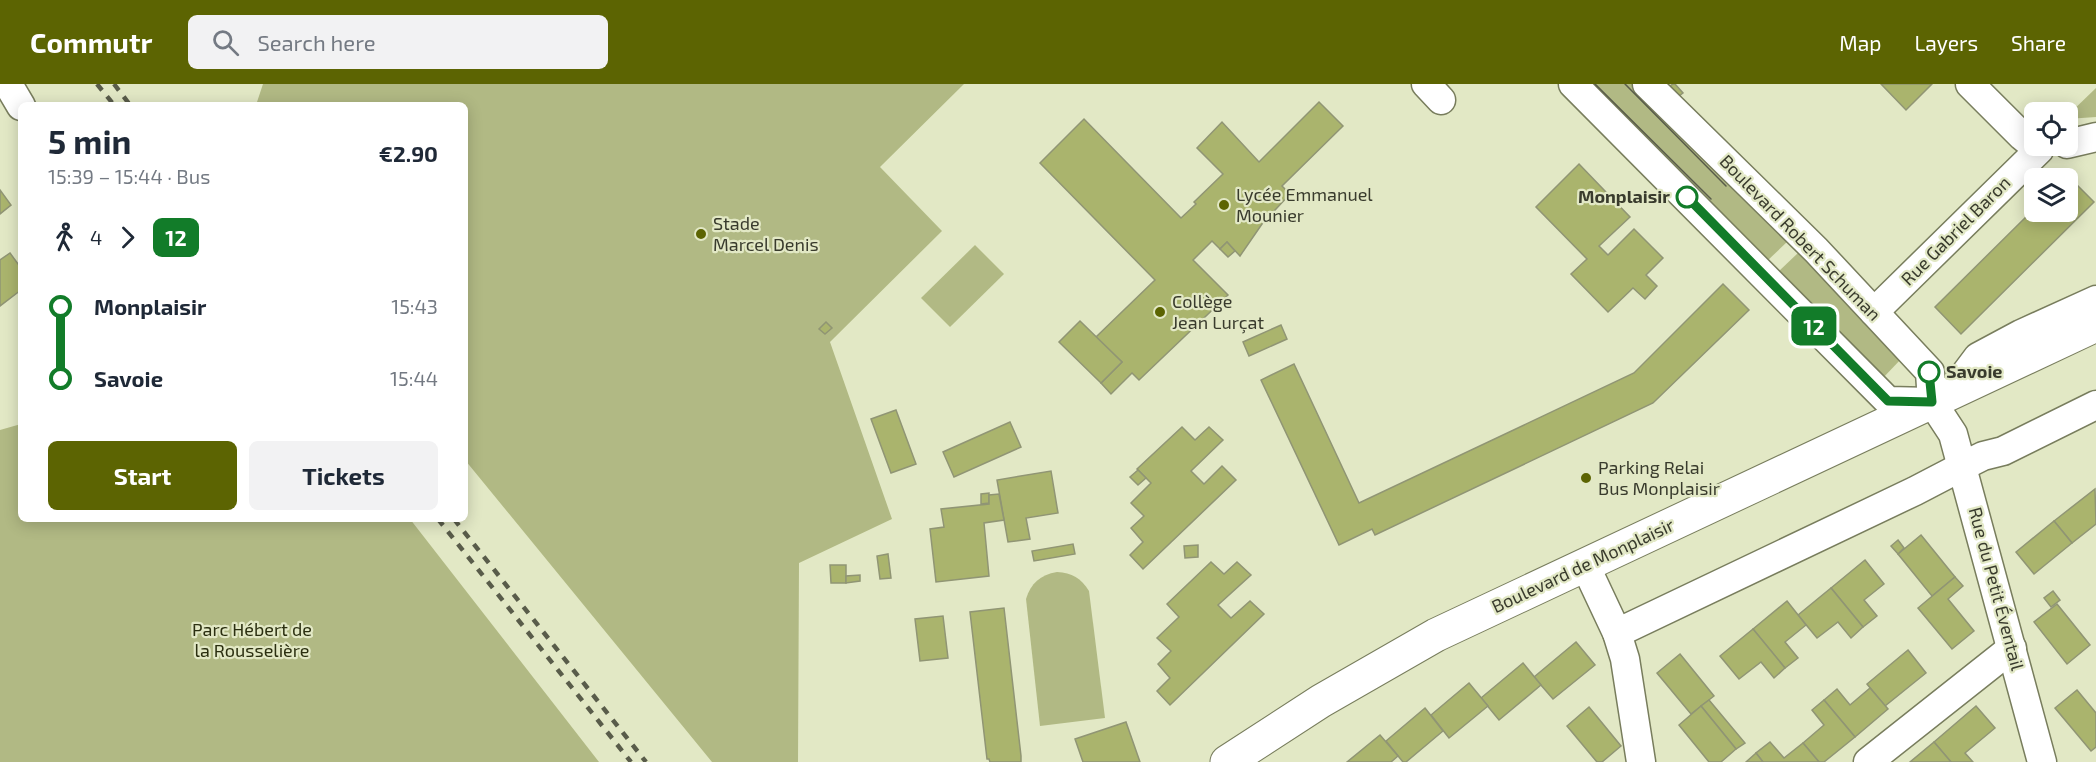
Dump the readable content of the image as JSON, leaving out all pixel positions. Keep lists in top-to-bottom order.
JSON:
{
  "streets": {
    "main road": ["Boulevard de Monplaisir"],
    "street": ["Rue Gabriel Baron", "Boulevard Robert Schuman", "Rue du Petit Éventail"]
  },
  "crossings": [
    ["Rue Gabriel Baron", "Boulevard Robert Schuman"],
    ["Boulevard Robert Schuman", "Boulevard de Monplaisir"],
    ["Boulevard Robert Schuman", "Rue du Petit Éventail"],
    ["Boulevard de Monplaisir", "Rue du Petit Éventail"]
  ],
  "parks": ["Parc Hébert de la Rousselière"],
  "places": [
    "Monplaisir",
    "Lycée Emmanuel Mounier",
    "Stade Marcel Denis",
    "Collège Jean Lurçat",
    "Savoie",
    "Parking Relai Bus Monplaisir"
  ],
  "lines": ["bus line 12"],
  "page": {
    "header": "Commutr",
    "search": "Search here",
    "nav": ["Map", "Layers", "Share"],
    "on_map": "12",
    "heading": ["5 min", "15:39 – 15:44 · Bus", "€2.90"],
    "legs": ["4", "12"],
    "list": [
      {
        "name": "Monplaisir",
        "value": "15:43"
      },
      {
        "name": "Savoie",
        "value": "15:44"
      }
    ],
    "buttons": ["Start", "Tickets"]
  }
}
